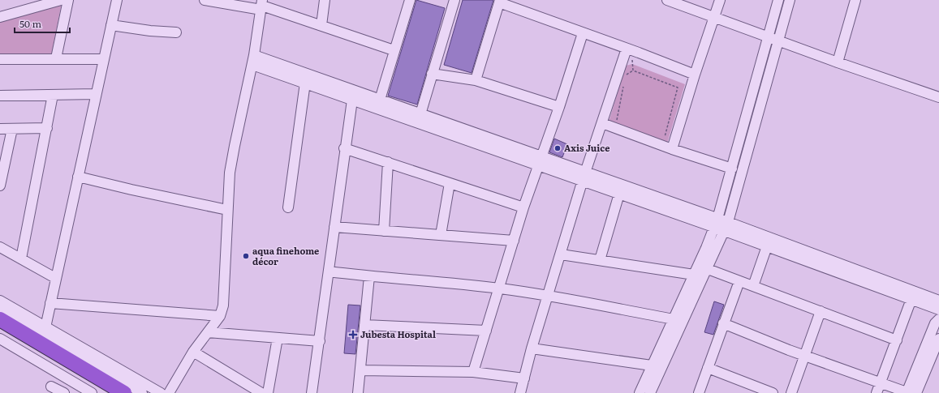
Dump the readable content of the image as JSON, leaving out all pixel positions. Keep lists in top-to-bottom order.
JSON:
{
  "places": {
    "other": ["Axis Juice", "aqua finehome décor"],
    "health": ["Jubesta Hospital"]
  },
  "scale_bar": "50 m"
}
